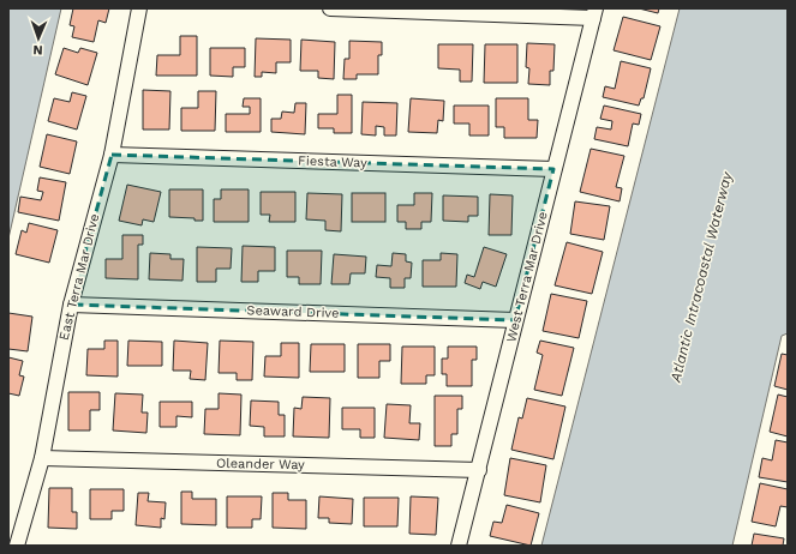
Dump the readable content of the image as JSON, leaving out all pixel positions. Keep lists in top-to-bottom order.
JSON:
{
  "streets": {
    "street": [
      "Fiesta Way",
      "East Terra Mar Drive",
      "West Terra Mar Drive",
      "Seaward Drive",
      "Oleander Way"
    ]
  },
  "crossings": [
    ["Fiesta Way", "East Terra Mar Drive"],
    ["Fiesta Way", "West Terra Mar Drive"],
    ["East Terra Mar Drive", "Seaward Drive"],
    ["East Terra Mar Drive", "Oleander Way"],
    ["West Terra Mar Drive", "Seaward Drive"],
    ["West Terra Mar Drive", "Oleander Way"]
  ],
  "water": ["Atlantic Intracoastal Waterway"],
  "north": "bottom"
}
